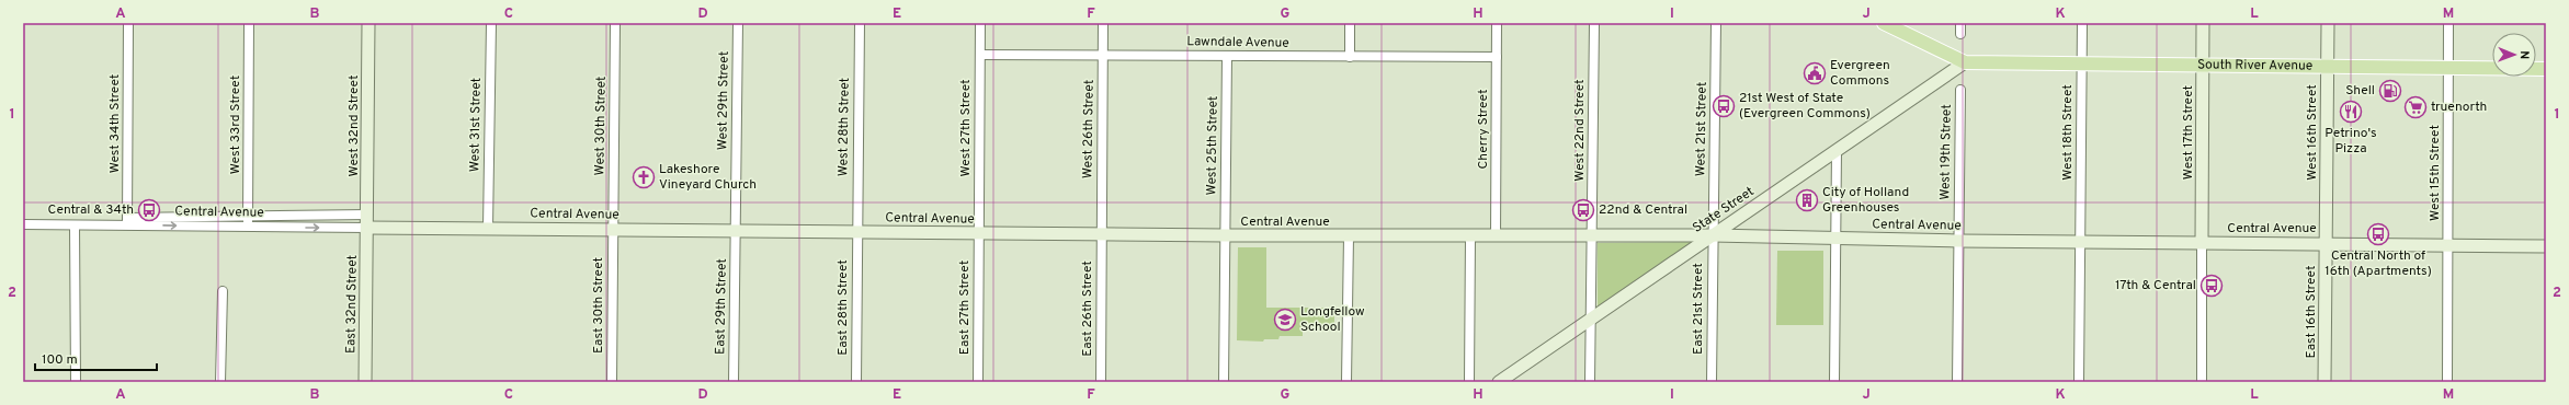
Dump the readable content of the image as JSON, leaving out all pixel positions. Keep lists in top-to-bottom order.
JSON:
{
  "streets": {
    "main road": ["South River Avenue"],
    "street": [
      "Lawndale Avenue",
      "West 29th Street",
      "West 34th Street",
      "West 33rd Street",
      "West 31st Street",
      "West 32nd Street",
      "West 30th Street",
      "West 28th Street",
      "West 27th Street",
      "West 26th Street",
      "Cherry Street",
      "West 21st Street",
      "West 22nd Street",
      "West 18th Street",
      "West 17th Street",
      "West 16th Street",
      "West 25th Street",
      "West 19th Street",
      "West 15th Street",
      "State Street",
      "Central Avenue",
      "East 32nd Street",
      "East 30th Street",
      "East 29th Street",
      "East 28th Street",
      "East 27th Street",
      "East 26th Street",
      "East 21st Street",
      "East 16th Street"
    ]
  },
  "crossings": [
    ["Lawndale Avenue", "West 27th Street"],
    ["Lawndale Avenue", "West 26th Street"],
    ["Lawndale Avenue", "Cherry Street"],
    ["Lawndale Avenue", "West 25th Street"],
    ["South River Avenue", "West 18th Street"],
    ["South River Avenue", "West 17th Street"],
    ["South River Avenue", "West 16th Street"],
    ["South River Avenue", "West 15th Street"],
    ["South River Avenue", "State Street"],
    ["West 29th Street", "Central Avenue"],
    ["West 29th Street", "East 29th Street"],
    ["West 34th Street", "Central Avenue"],
    ["West 33rd Street", "Central Avenue"],
    ["West 31st Street", "Central Avenue"],
    ["West 32nd Street", "Central Avenue"],
    ["West 32nd Street", "East 32nd Street"],
    ["West 30th Street", "Central Avenue"],
    ["West 30th Street", "East 30th Street"],
    ["West 28th Street", "Central Avenue"],
    ["West 28th Street", "East 28th Street"],
    ["West 27th Street", "Central Avenue"],
    ["West 27th Street", "East 27th Street"],
    ["West 26th Street", "Central Avenue"],
    ["West 26th Street", "East 26th Street"],
    ["Cherry Street", "Central Avenue"],
    ["West 21st Street", "State Street"],
    ["West 21st Street", "Central Avenue"],
    ["West 21st Street", "East 21st Street"],
    ["West 22nd Street", "State Street"],
    ["West 22nd Street", "Central Avenue"],
    ["West 18th Street", "Central Avenue"],
    ["West 17th Street", "Central Avenue"],
    ["West 16th Street", "Central Avenue"],
    ["West 16th Street", "East 16th Street"],
    ["West 25th Street", "Central Avenue"],
    ["West 19th Street", "Central Avenue"],
    ["West 15th Street", "Central Avenue"],
    ["State Street", "Central Avenue"],
    ["State Street", "East 21st Street"],
    ["Central Avenue", "East 32nd Street"],
    ["Central Avenue", "East 30th Street"],
    ["Central Avenue", "East 29th Street"],
    ["Central Avenue", "East 28th Street"],
    ["Central Avenue", "East 27th Street"],
    ["Central Avenue", "East 26th Street"],
    ["Central Avenue", "East 21st Street"],
    ["Central Avenue", "East 16th Street"]
  ],
  "places": {
    "public building": ["Evergreen Commons"],
    "fuel station": ["Shell"],
    "bus stop": [
      "21st West of State (Evergreen Commons)",
      "Central & 34th",
      "22nd & Central",
      "Central North of 16th (Apartments)",
      "17th & Central"
    ],
    "supermarket": ["truenorth"],
    "restaurant": ["Petrino's Pizza"],
    "church": ["Lakeshore Vineyard Church"],
    "building": ["City of Holland Greenhouses"],
    "school or university": ["Longfellow School"]
  },
  "scale_bar": "100 m",
  "north": "right",
  "grid": {
    "columns": [
      "A",
      "B",
      "C",
      "D",
      "E",
      "F",
      "G",
      "H",
      "I",
      "J",
      "K",
      "L",
      "M"
    ],
    "rows": ["1", "2"]
  }
}
